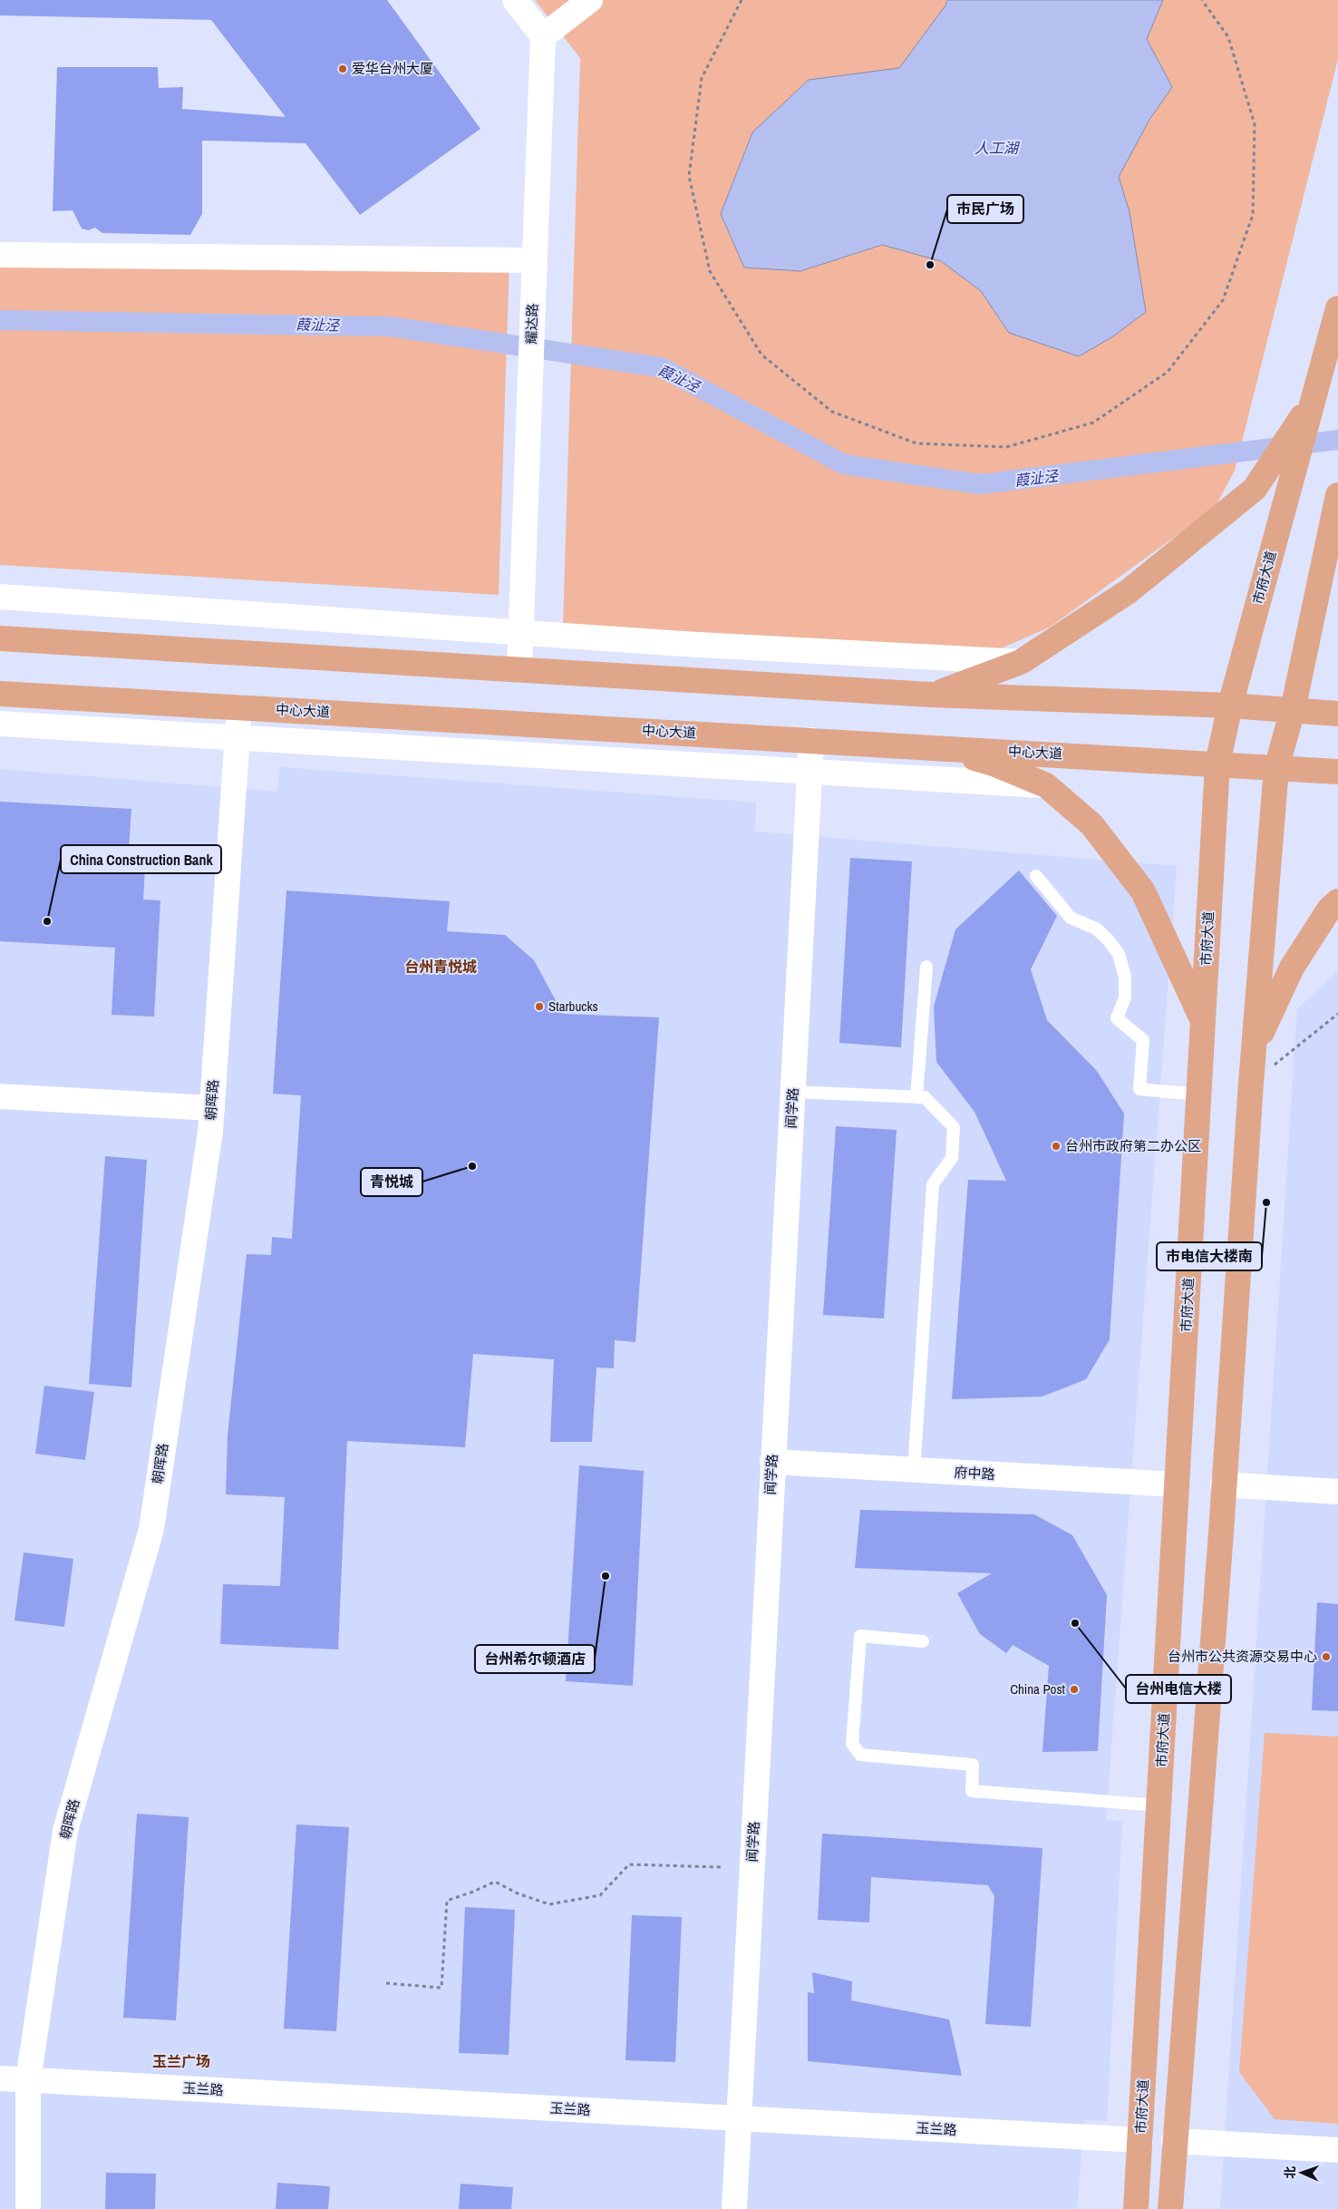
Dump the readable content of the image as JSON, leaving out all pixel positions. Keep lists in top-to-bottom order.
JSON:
{
  "streets": {
    "main road": ["市府大道", "中心大道"],
    "street": [
      "耀达路",
      "朝晖路",
      "闻学路",
      "府中路",
      "玉兰路"
    ]
  },
  "crossings": [
    ["市府大道", "中心大道"],
    ["市府大道", "府中路"],
    ["市府大道", "玉兰路"],
    ["中心大道", "朝晖路"],
    ["中心大道", "闻学路"],
    ["朝晖路", "玉兰路"],
    ["闻学路", "府中路"],
    ["闻学路", "玉兰路"]
  ],
  "districts": ["台州青悦城", "玉兰广场"],
  "water": ["人工湖", "葭沚泾"],
  "places": [
    "爱华台州大厦",
    "市民广场",
    "China Construction Bank",
    "Starbucks",
    "台州市政府第二办公区",
    "青悦城",
    "市电信大楼南",
    "台州希尔顿酒店",
    "台州电信大楼",
    "台州市公共资源交易中心",
    "China Post"
  ],
  "north": "left"
}
